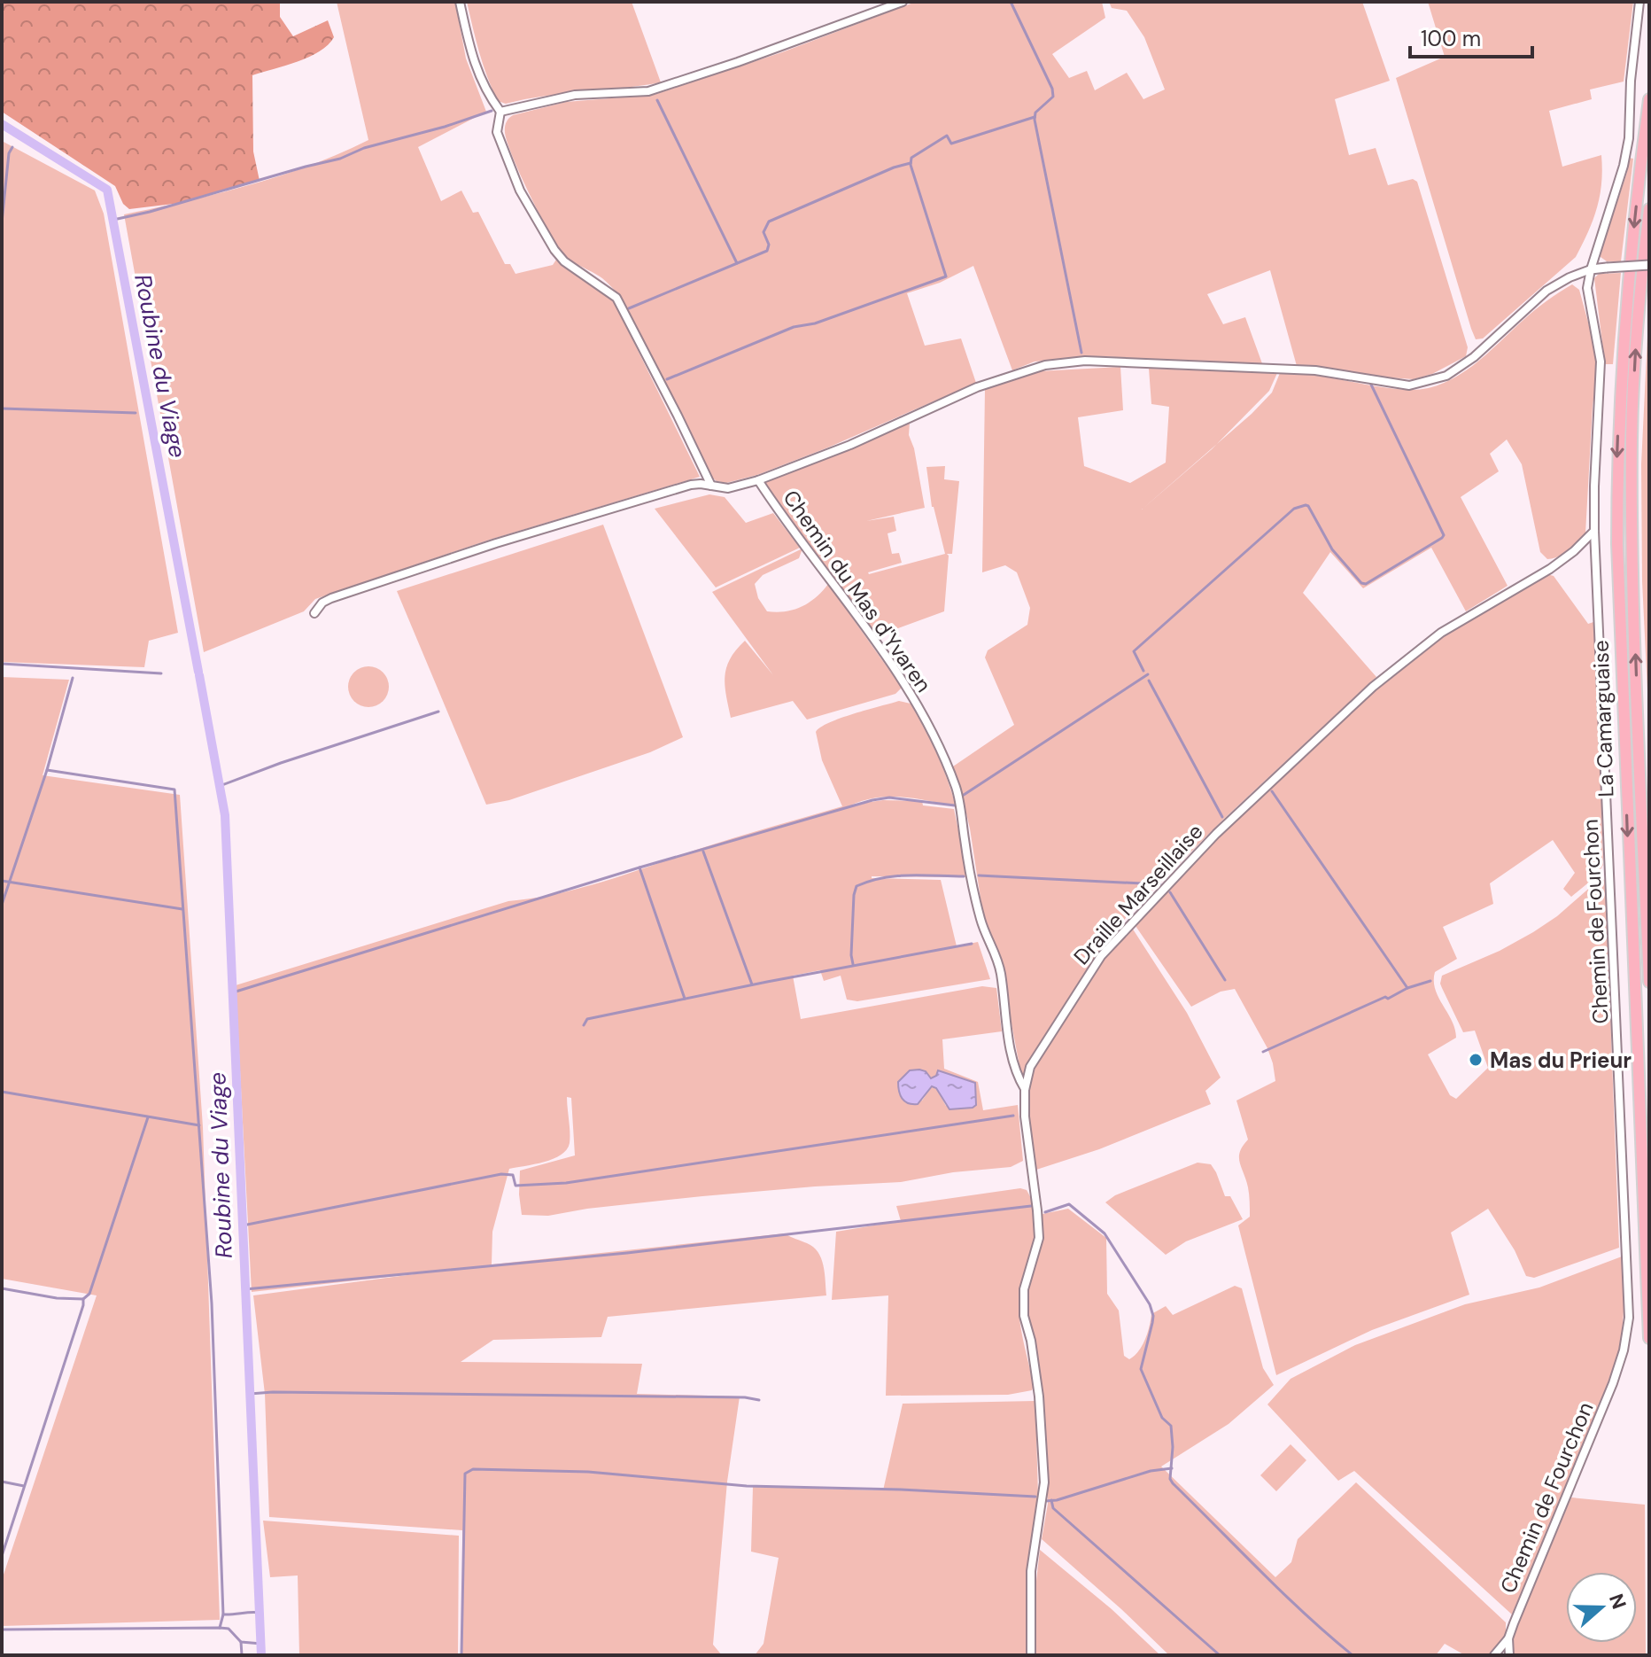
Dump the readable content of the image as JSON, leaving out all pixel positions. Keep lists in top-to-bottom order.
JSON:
{
  "streets": {
    "highway": ["La Camarguaise"],
    "street": ["Chemin du Mas d'Yvaren", "Draille Marseillaise", "Chemin de Fourchon"]
  },
  "crossings": [
    ["Chemin du Mas d'Yvaren", "Draille Marseillaise"],
    ["Draille Marseillaise", "Chemin de Fourchon"]
  ],
  "water": ["Roubine du Viage"],
  "places": ["Mas du Prieur"],
  "scale_bar": "100 m",
  "north": "right"
}
